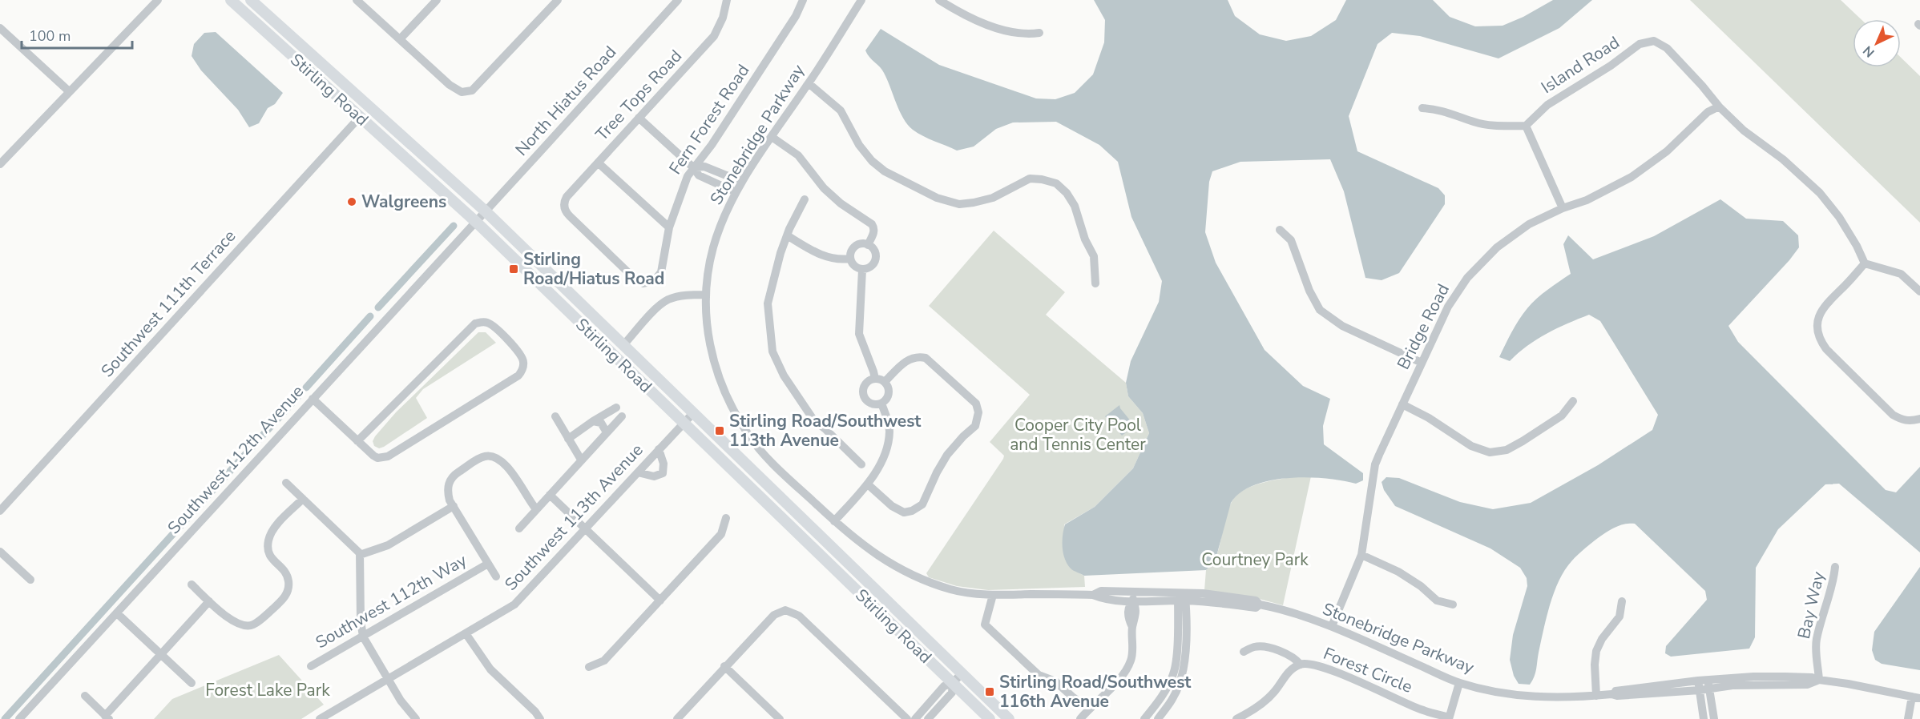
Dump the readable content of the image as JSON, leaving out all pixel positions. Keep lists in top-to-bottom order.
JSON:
{
  "streets": {
    "main road": ["Stirling Road"],
    "street": [
      "Island Road",
      "Tree Tops Road",
      "North Hiatus Road",
      "Fern Forest Road",
      "Stonebridge Parkway",
      "Southwest 111th Terrace",
      "Bridge Road",
      "Southwest 112th Avenue",
      "Southwest 113th Avenue",
      "Southwest 112th Way",
      "Bay Way",
      "Forest Circle"
    ]
  },
  "crossings": [
    ["Island Road", "Bridge Road"],
    ["Stirling Road", "North Hiatus Road"],
    ["Stirling Road", "Southwest 111th Terrace"],
    ["Stirling Road", "Southwest 112th Avenue"],
    ["Stirling Road", "Southwest 113th Avenue"],
    ["Tree Tops Road", "Fern Forest Road"],
    ["North Hiatus Road", "Southwest 112th Avenue"],
    ["Stonebridge Parkway", "Bridge Road"],
    ["Stonebridge Parkway", "Bay Way"]
  ],
  "parks": ["Cooper City Pool and Tennis Center", "Courtney Park", "Forest Lake Park"],
  "places": {
    "other": ["Walgreens"],
    "transit": ["Stirling Road/Hiatus Road", "Stirling Road/Southwest 113th Avenue", "Stirling Road/Southwest 116th Avenue"]
  },
  "scale_bar": "100 m",
  "north": "bottom left"
}
